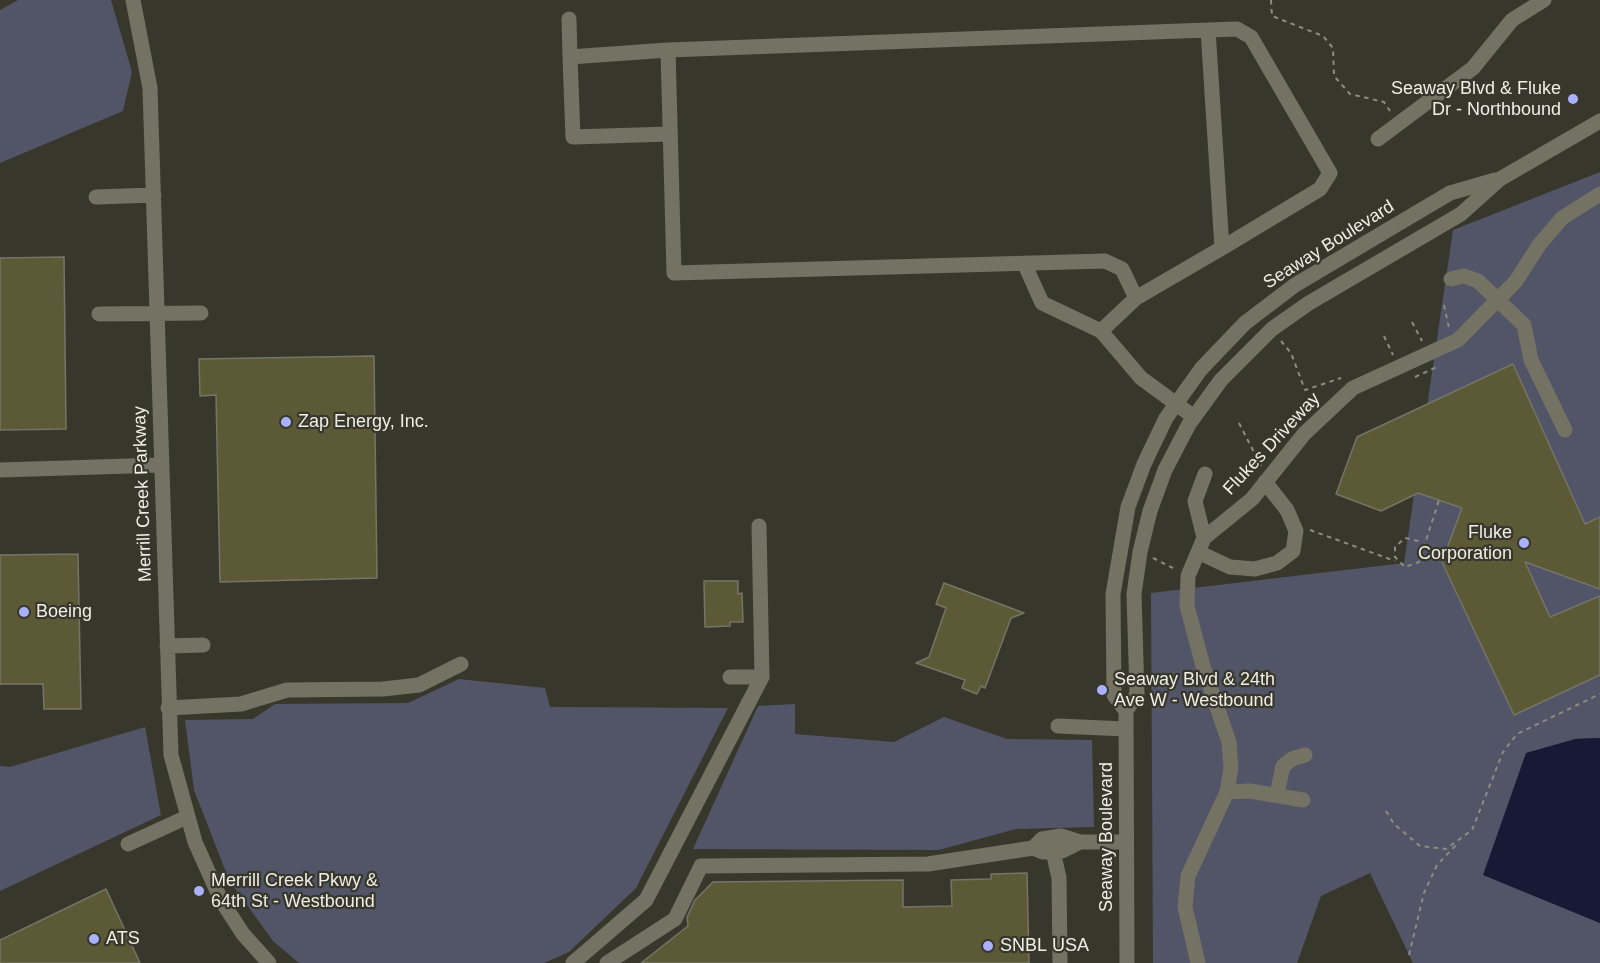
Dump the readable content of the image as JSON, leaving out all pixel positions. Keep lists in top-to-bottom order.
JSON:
{
  "streets": {
    "street": ["Seaway Boulevard", "Flukes Driveway", "Merrill Creek Parkway"]
  },
  "places": [
    "Seaway Blvd & Fluke Dr - Northbound",
    "Zap Energy, Inc.",
    "Fluke Corporation",
    "Boeing",
    "Seaway Blvd & 24th Ave W - Westbound",
    "Merrill Creek Pkwy & 64th St - Westbound",
    "ATS",
    "SNBL USA"
  ]
}
